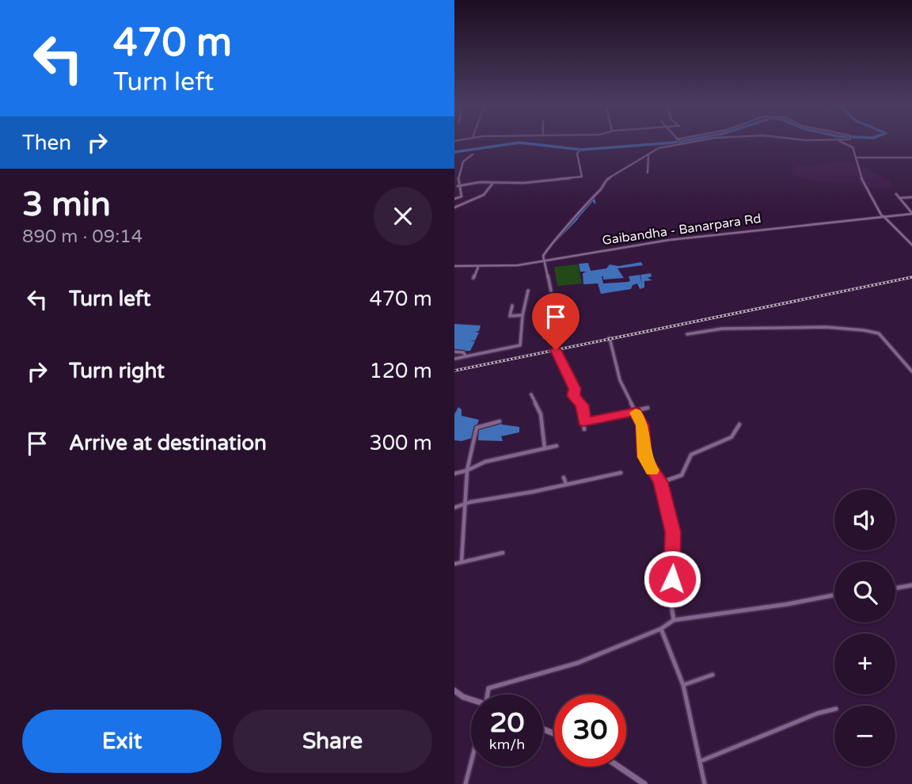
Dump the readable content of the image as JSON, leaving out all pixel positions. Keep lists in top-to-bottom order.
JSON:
{
  "streets": {
    "main road": ["Gaibandha - Banarpara Rd"]
  },
  "page": {
    "turn": ["470 m", "Turn left"],
    "then": "Then",
    "heading": ["3 min", "890 m · 09:14"],
    "list": [
      {
        "name": "Turn left",
        "value": "470 m"
      },
      {
        "name": "Turn right",
        "value": "120 m"
      },
      {
        "name": "Arrive at destination",
        "value": "300 m"
      }
    ],
    "map_buttons": ["+", "−"],
    "speed": "20 km/h",
    "limit": "30",
    "buttons": ["Exit", "Share"]
  }
}
